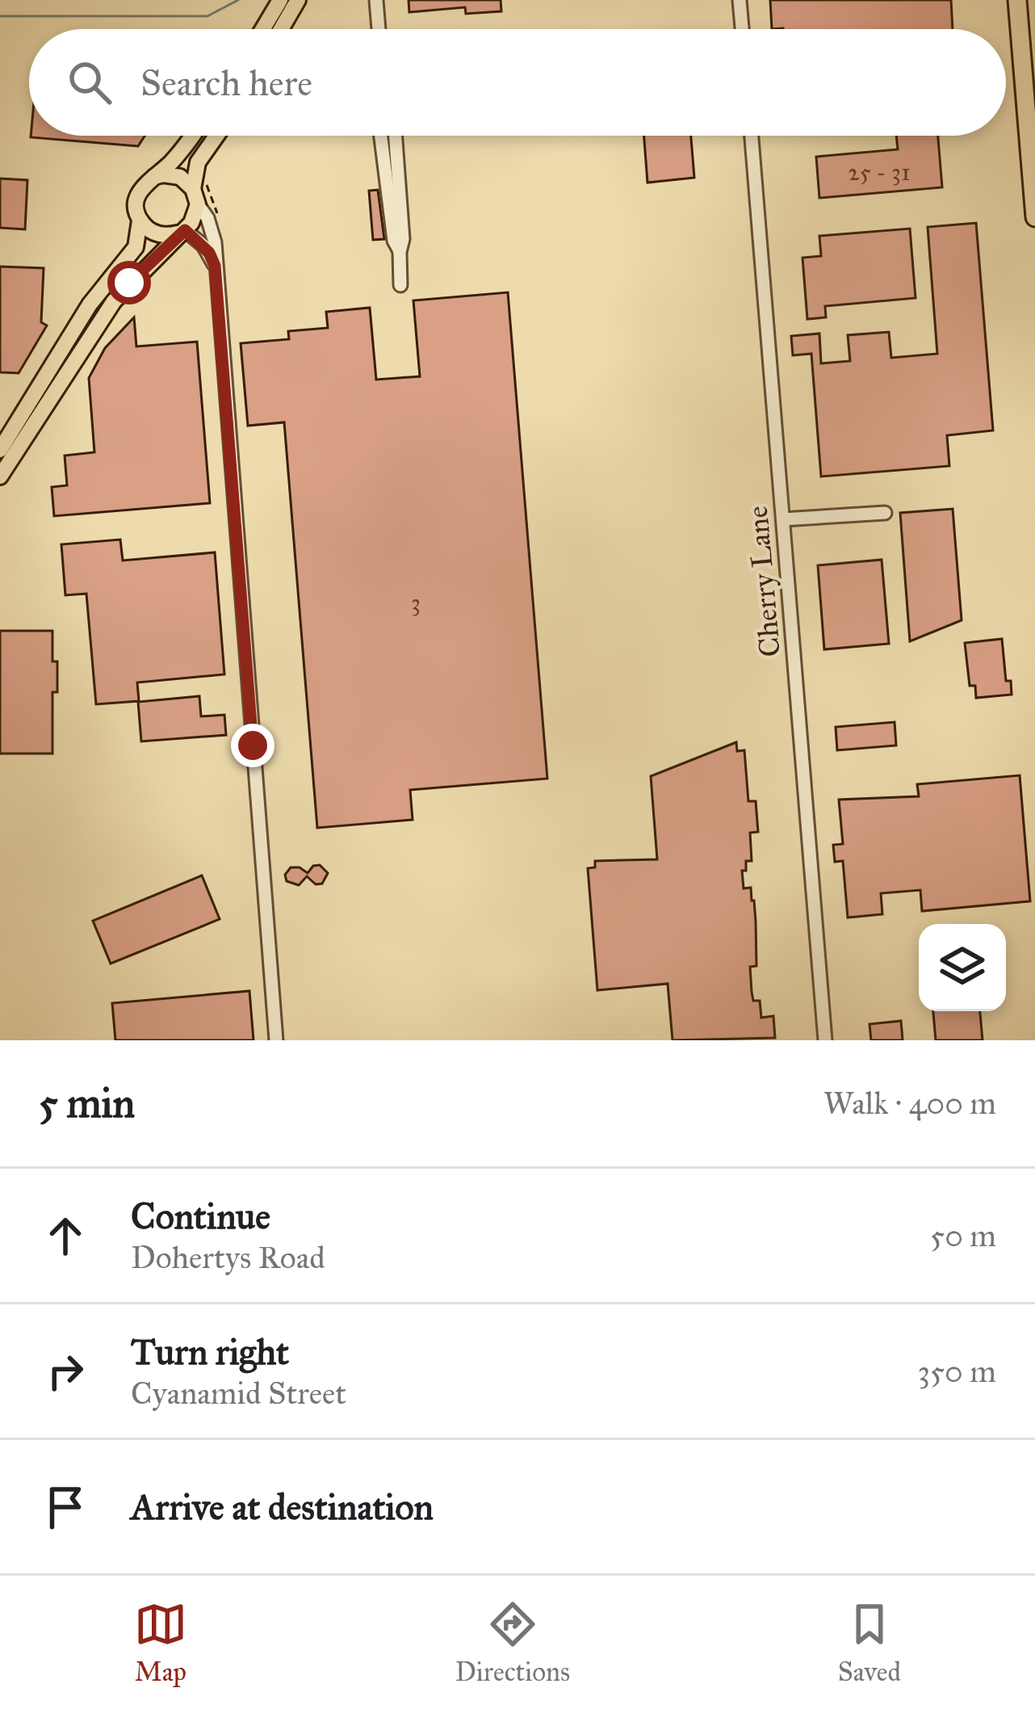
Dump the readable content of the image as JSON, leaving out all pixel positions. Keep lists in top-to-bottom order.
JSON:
{
  "streets": {
    "street": ["Cherry Lane"]
  },
  "house_numbers": ["25 - 31", "3"],
  "page": {
    "search": "Search here",
    "heading": ["5 min", "Walk · 400 m"],
    "list": [
      ["Continue", "Dohertys Road", "50 m"],
      ["Turn right", "Cyanamid Street", "350 m"],
      "Arrive at destination"
    ],
    "nav": ["Map", "Directions", "Saved"]
  }
}
